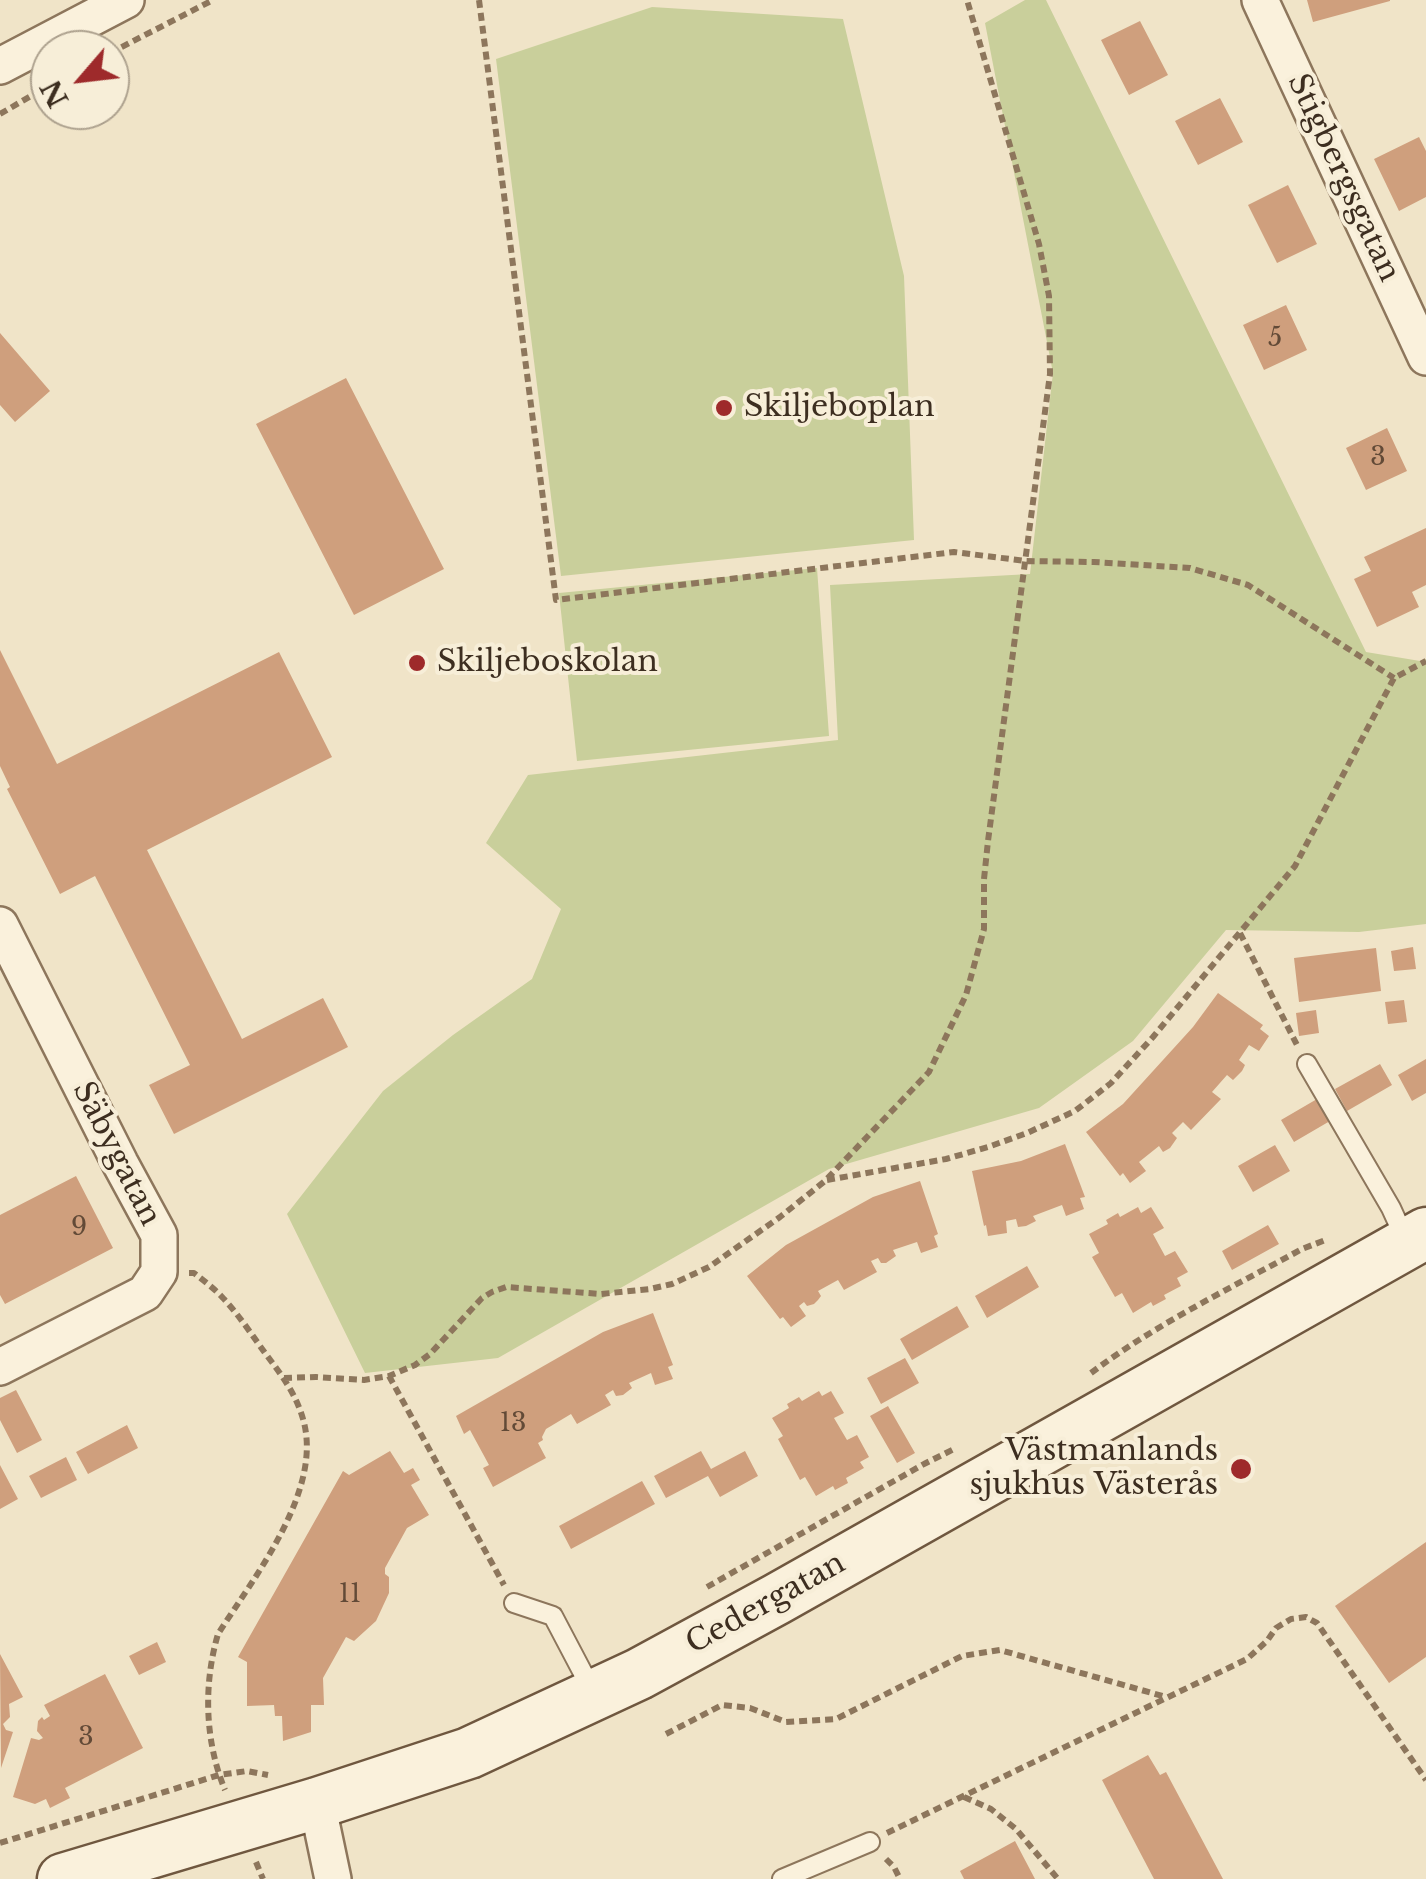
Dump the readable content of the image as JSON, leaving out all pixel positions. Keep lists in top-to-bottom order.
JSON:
{
  "streets": {
    "street": ["Stigbergsgatan", "Säbygatan", "Cedergatan"]
  },
  "places": ["Skiljeboplan", "Skiljeboskolan", "Västmanlands sjukhus Västerås"],
  "house_numbers": [
    "5",
    "3",
    "9",
    "13",
    "11",
    "3"
  ],
  "north": "bottom left"
}
